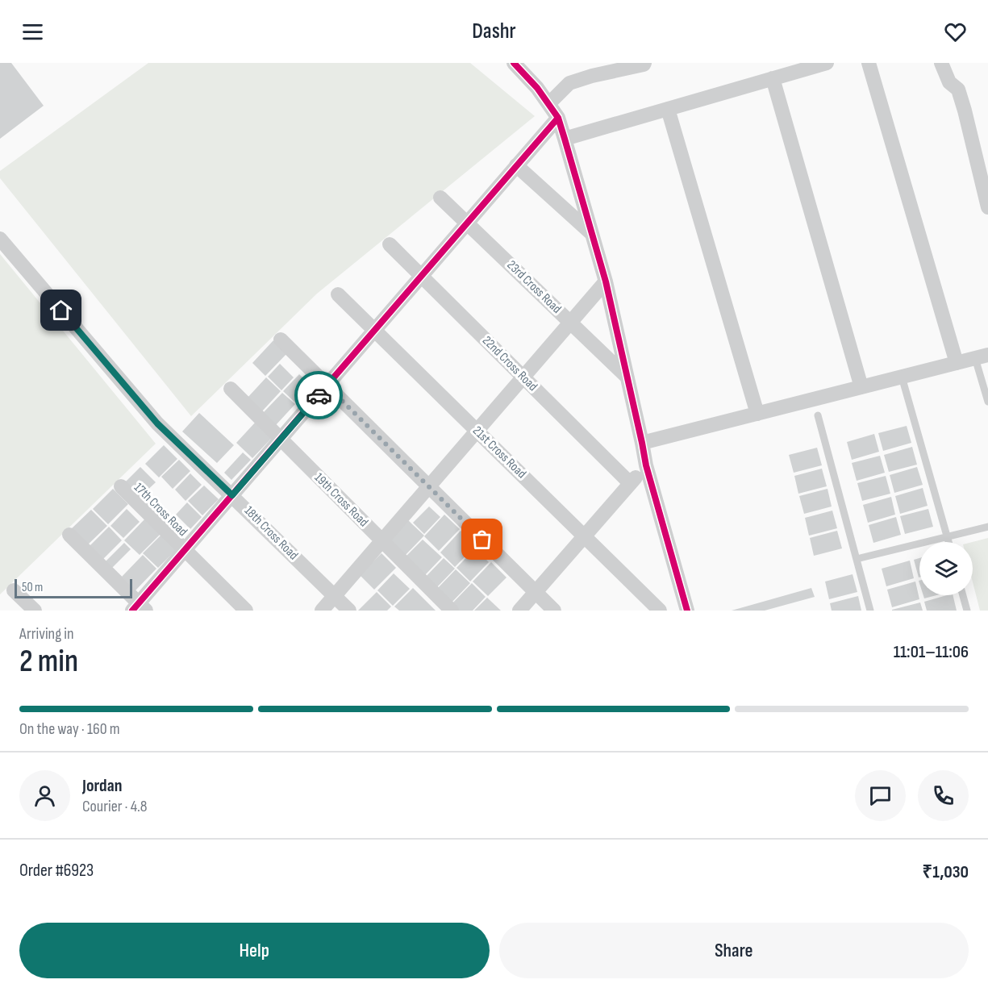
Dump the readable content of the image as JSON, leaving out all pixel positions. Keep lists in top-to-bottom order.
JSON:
{
  "streets": {
    "street": [
      "23rd Cross Road",
      "22nd Cross Road",
      "21st Cross Road",
      "19th Cross Road",
      "17th Cross Road",
      "18th Cross Road"
    ]
  },
  "scale_bar": "50 m",
  "page": {
    "header": "Dashr",
    "scale": "50 m",
    "heading": ["2 min", "Arriving in", "11:01–11:06"],
    "panel": [
      "Jordan",
      "Courier · 4.8",
      "Order #6923",
      "₹1,030"
    ],
    "bar": "On the way · 160 m",
    "buttons": ["Help", "Share"]
  }
}
